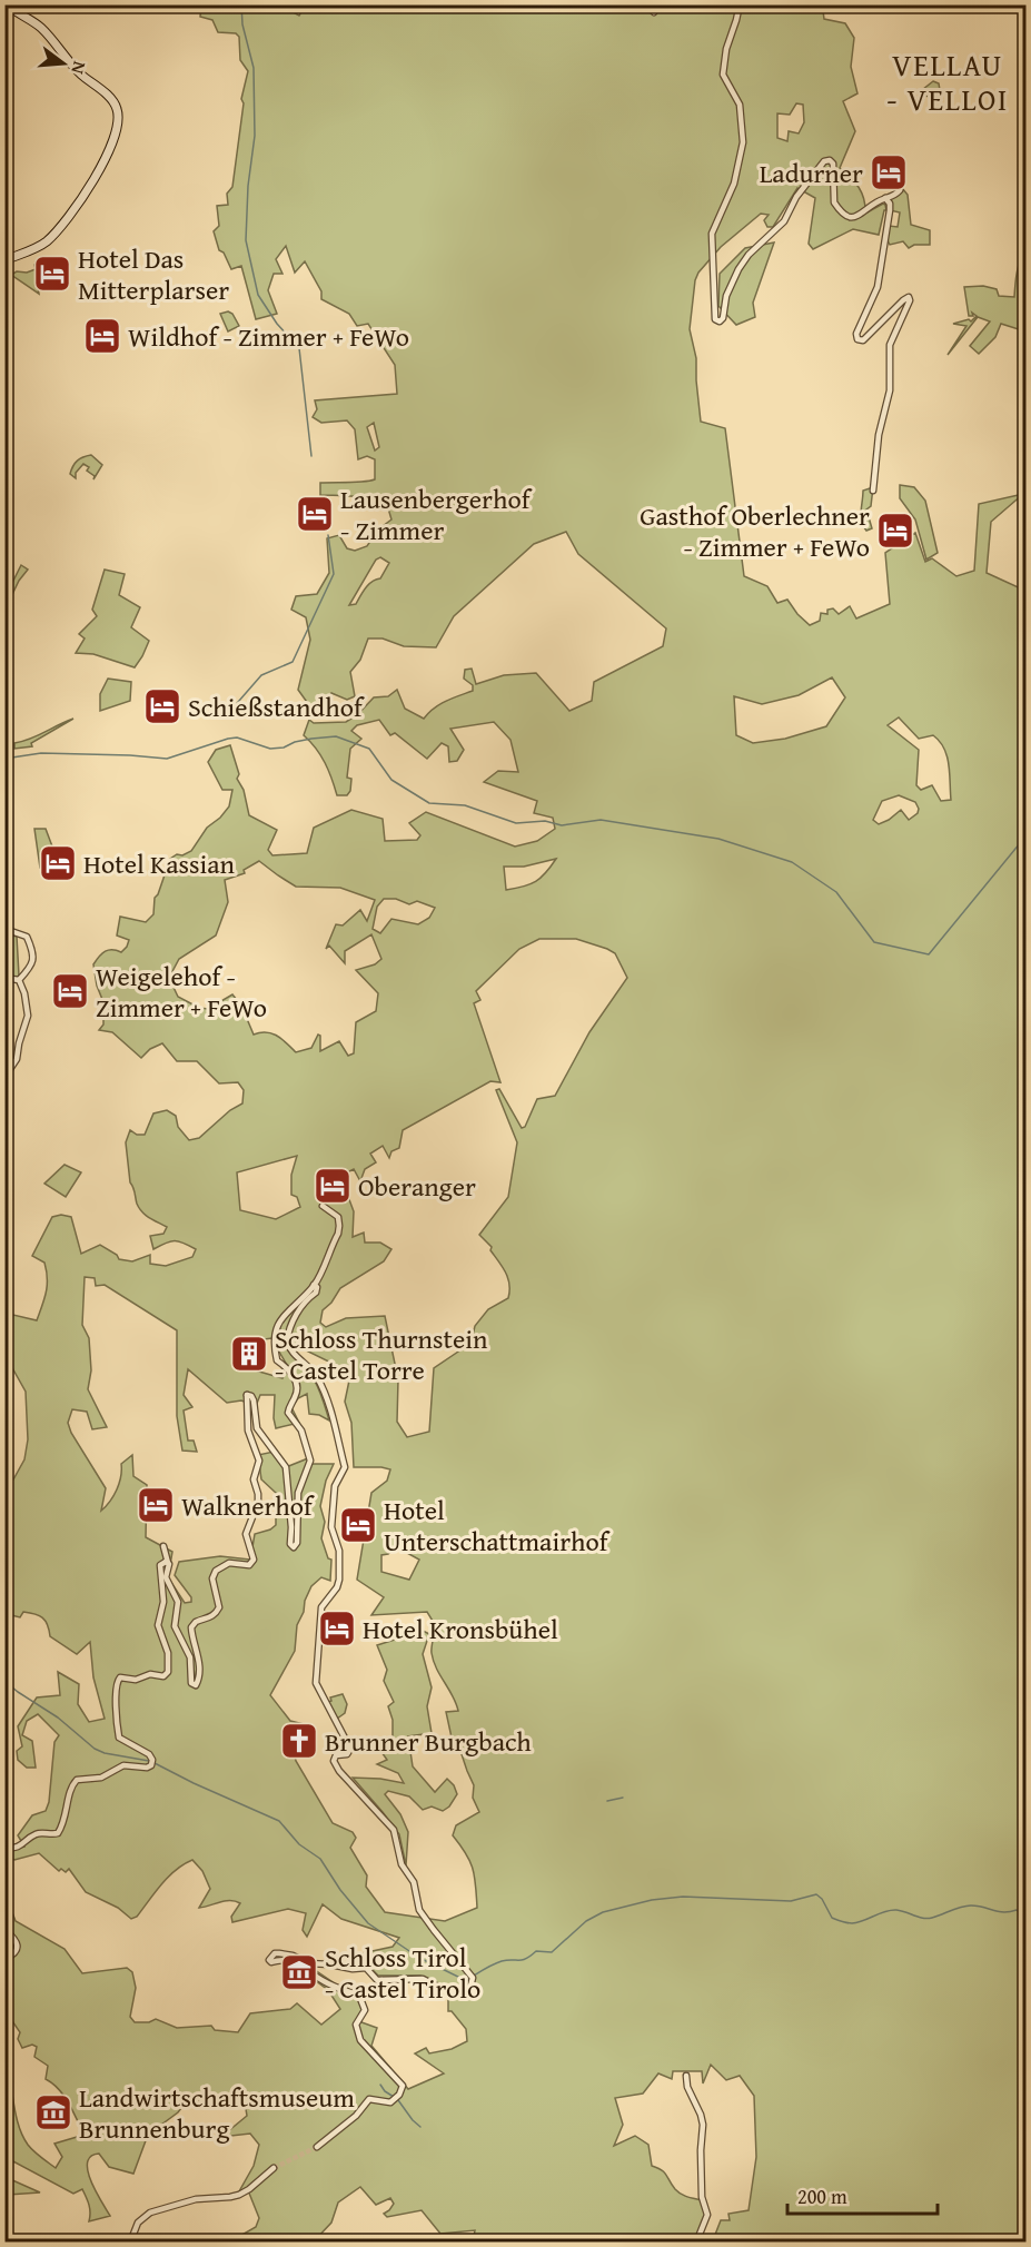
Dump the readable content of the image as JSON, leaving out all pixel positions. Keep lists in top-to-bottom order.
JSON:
{
  "districts": ["VELLAU - VELLOI"],
  "places": {
    "hotel": [
      "Ladurner",
      "Hotel Das Mitterplarser",
      "Wildhof - Zimmer + FeWo",
      "Lausenbergerhof - Zimmer",
      "Gasthof Oberlechner - Zimmer + FeWo",
      "Schießstandhof",
      "Hotel Kassian",
      "Weigelehof - Zimmer + FeWo",
      "Oberanger",
      "Walknerhof",
      "Hotel Unterschattmairhof",
      "Hotel Kronsbühel"
    ],
    "building": ["Schloss Thurnstein - Castel Torre"],
    "church": ["Brunner Burgbach"],
    "museum": ["Schloss Tirol - Castel Tirolo", "Landwirtschaftsmuseum Brunnenburg"]
  },
  "scale_bar": "200 m",
  "north": "right"
}
